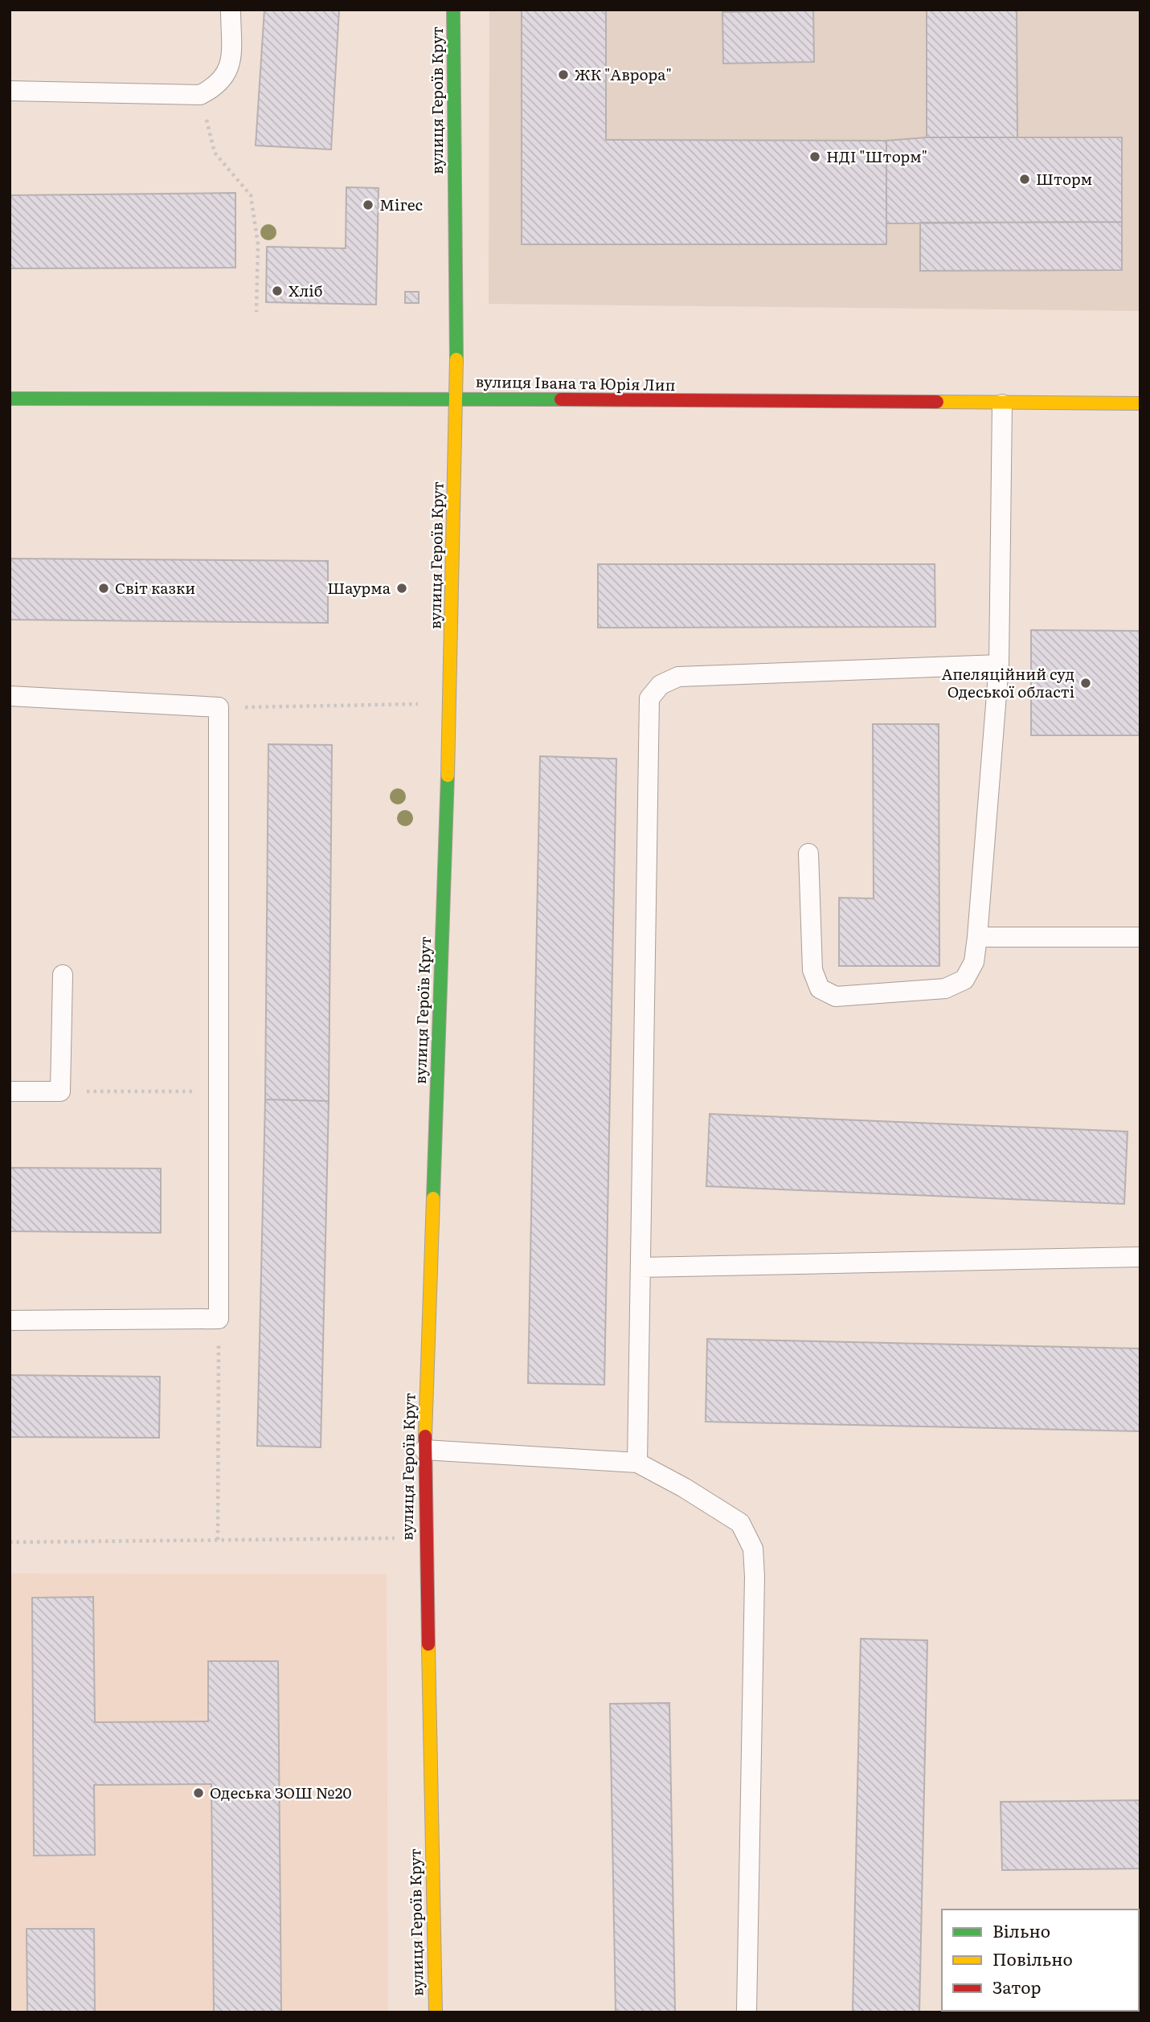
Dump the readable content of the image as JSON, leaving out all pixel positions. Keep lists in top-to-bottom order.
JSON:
{
  "streets": {
    "street": ["вулиця Героїв Крут", "вулиця Івана та Юрія Лип"]
  },
  "crossings": [
    ["вулиця Героїв Крут", "вулиця Івана та Юрія Лип"]
  ],
  "places": [
    "ЖК \"Аврора\"",
    "НДІ \"Шторм\"",
    "Шторм",
    "Мігес",
    "Хліб",
    "Світ казки",
    "Шаурма",
    "Апеляційний суд Одеської області",
    "Одеська ЗОШ №20"
  ],
  "legend": ["Вільно", "Повільно", "Затор"]
}
